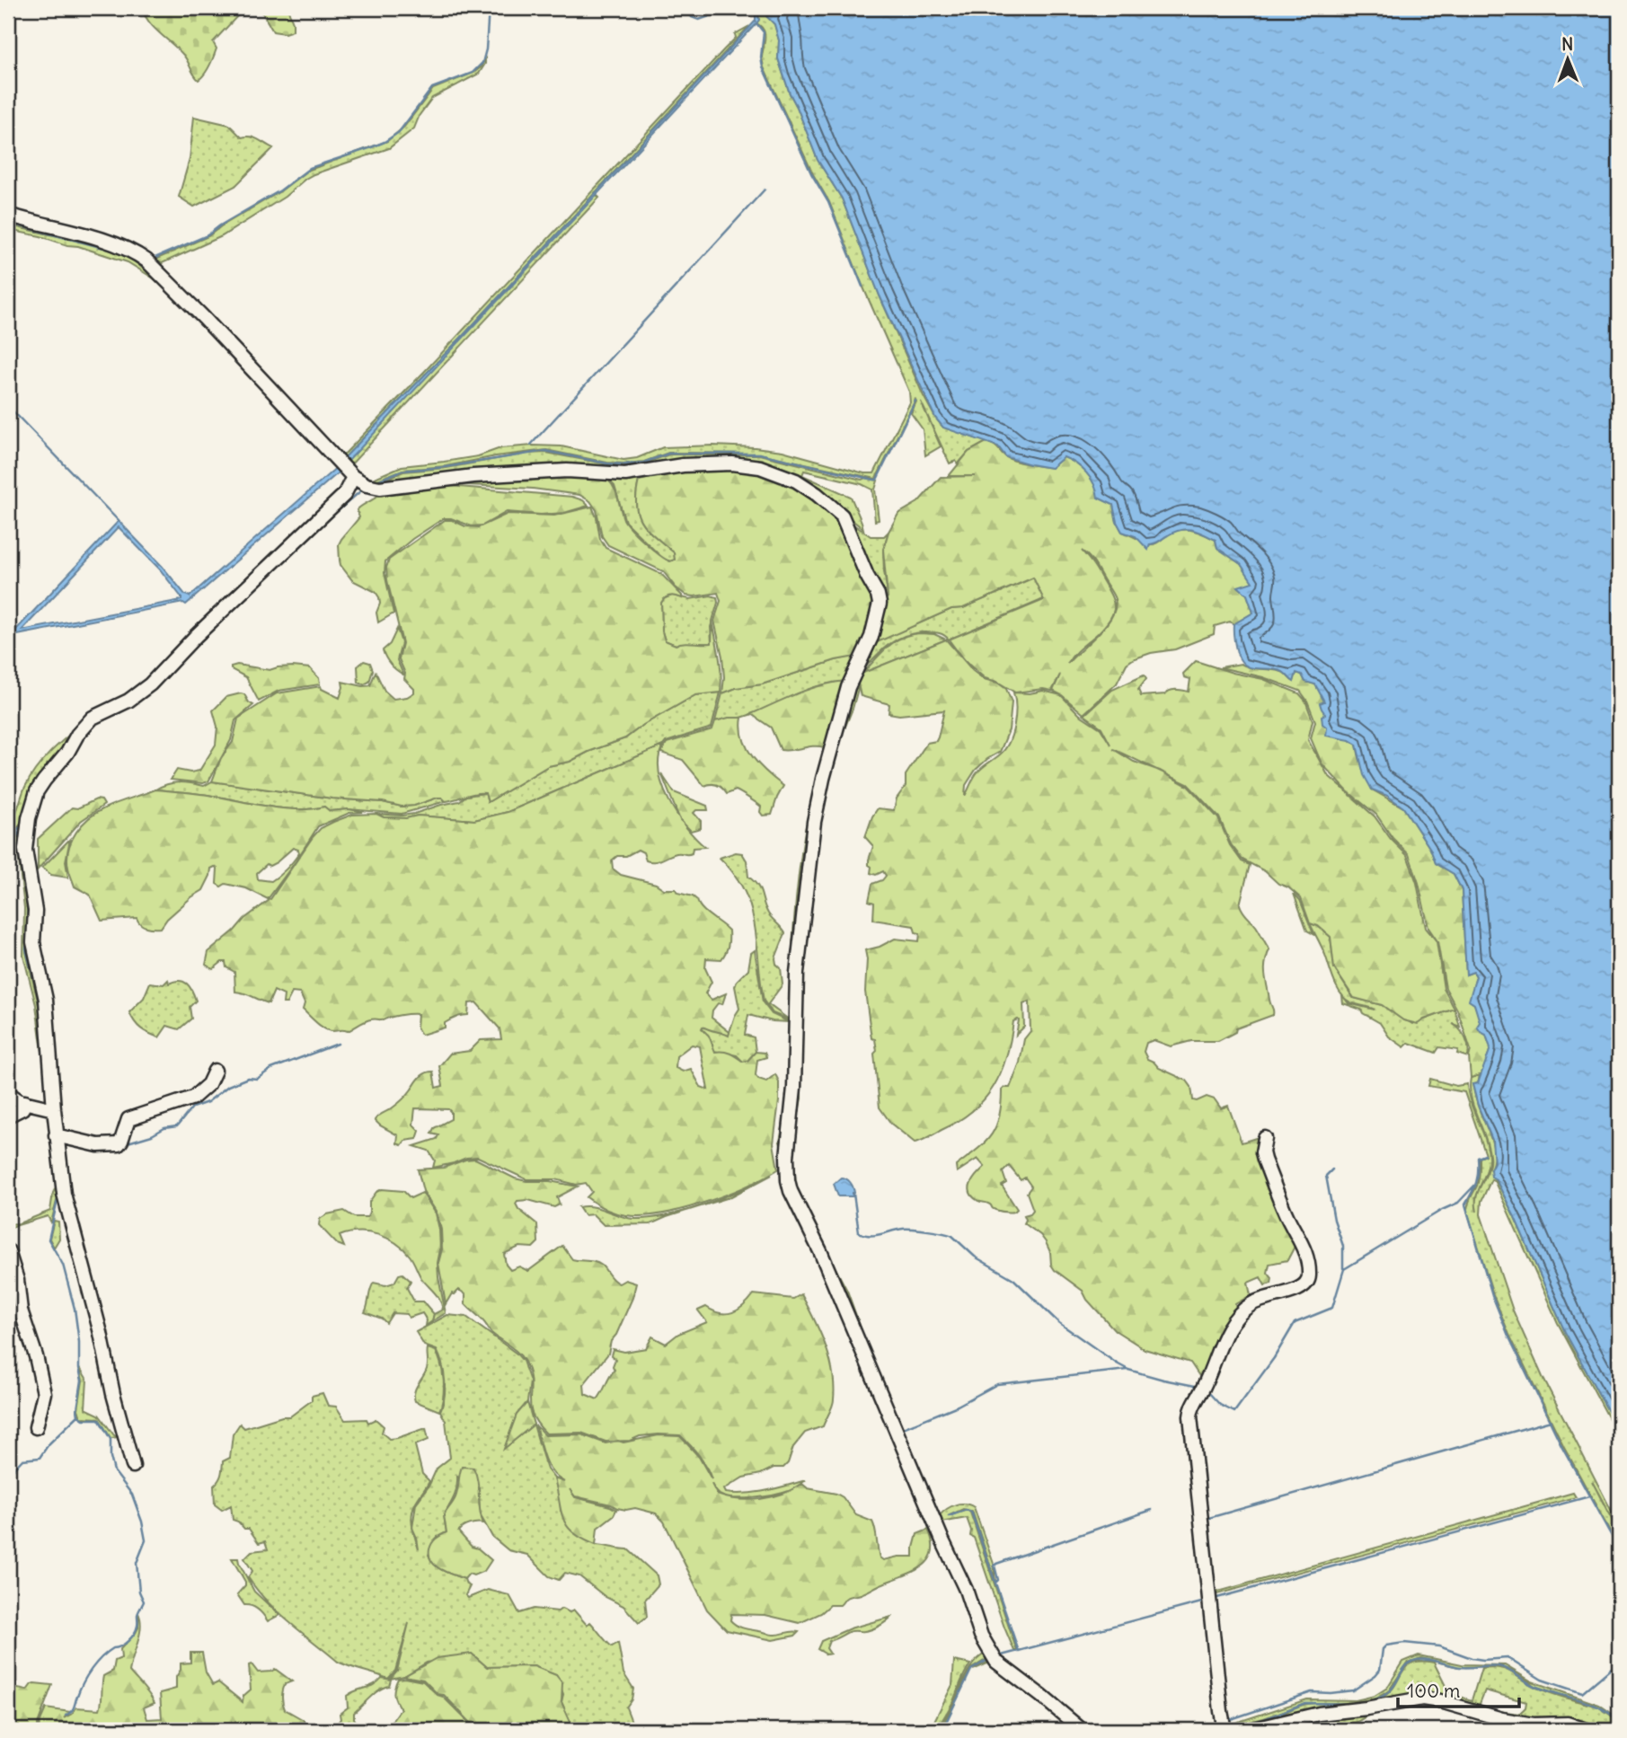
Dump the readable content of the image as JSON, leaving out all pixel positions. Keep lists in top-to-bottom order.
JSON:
{
  "scale_bar": "100 m",
  "north": "top"
}
